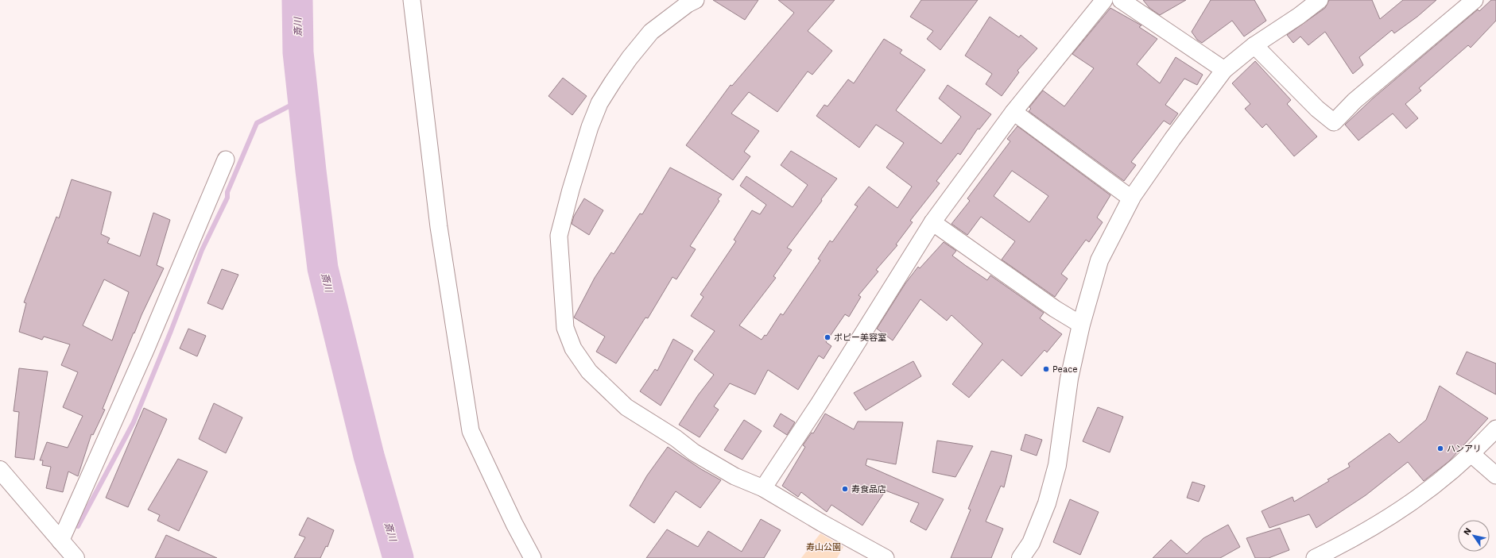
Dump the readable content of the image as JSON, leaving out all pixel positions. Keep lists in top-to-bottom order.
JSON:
{
  "water": ["斎川"],
  "parks": ["寿山公園"],
  "places": [
    "ポピー美容室",
    "Peace",
    "ハンアリ",
    "寿食品店"
  ],
  "north": "top left"
}
